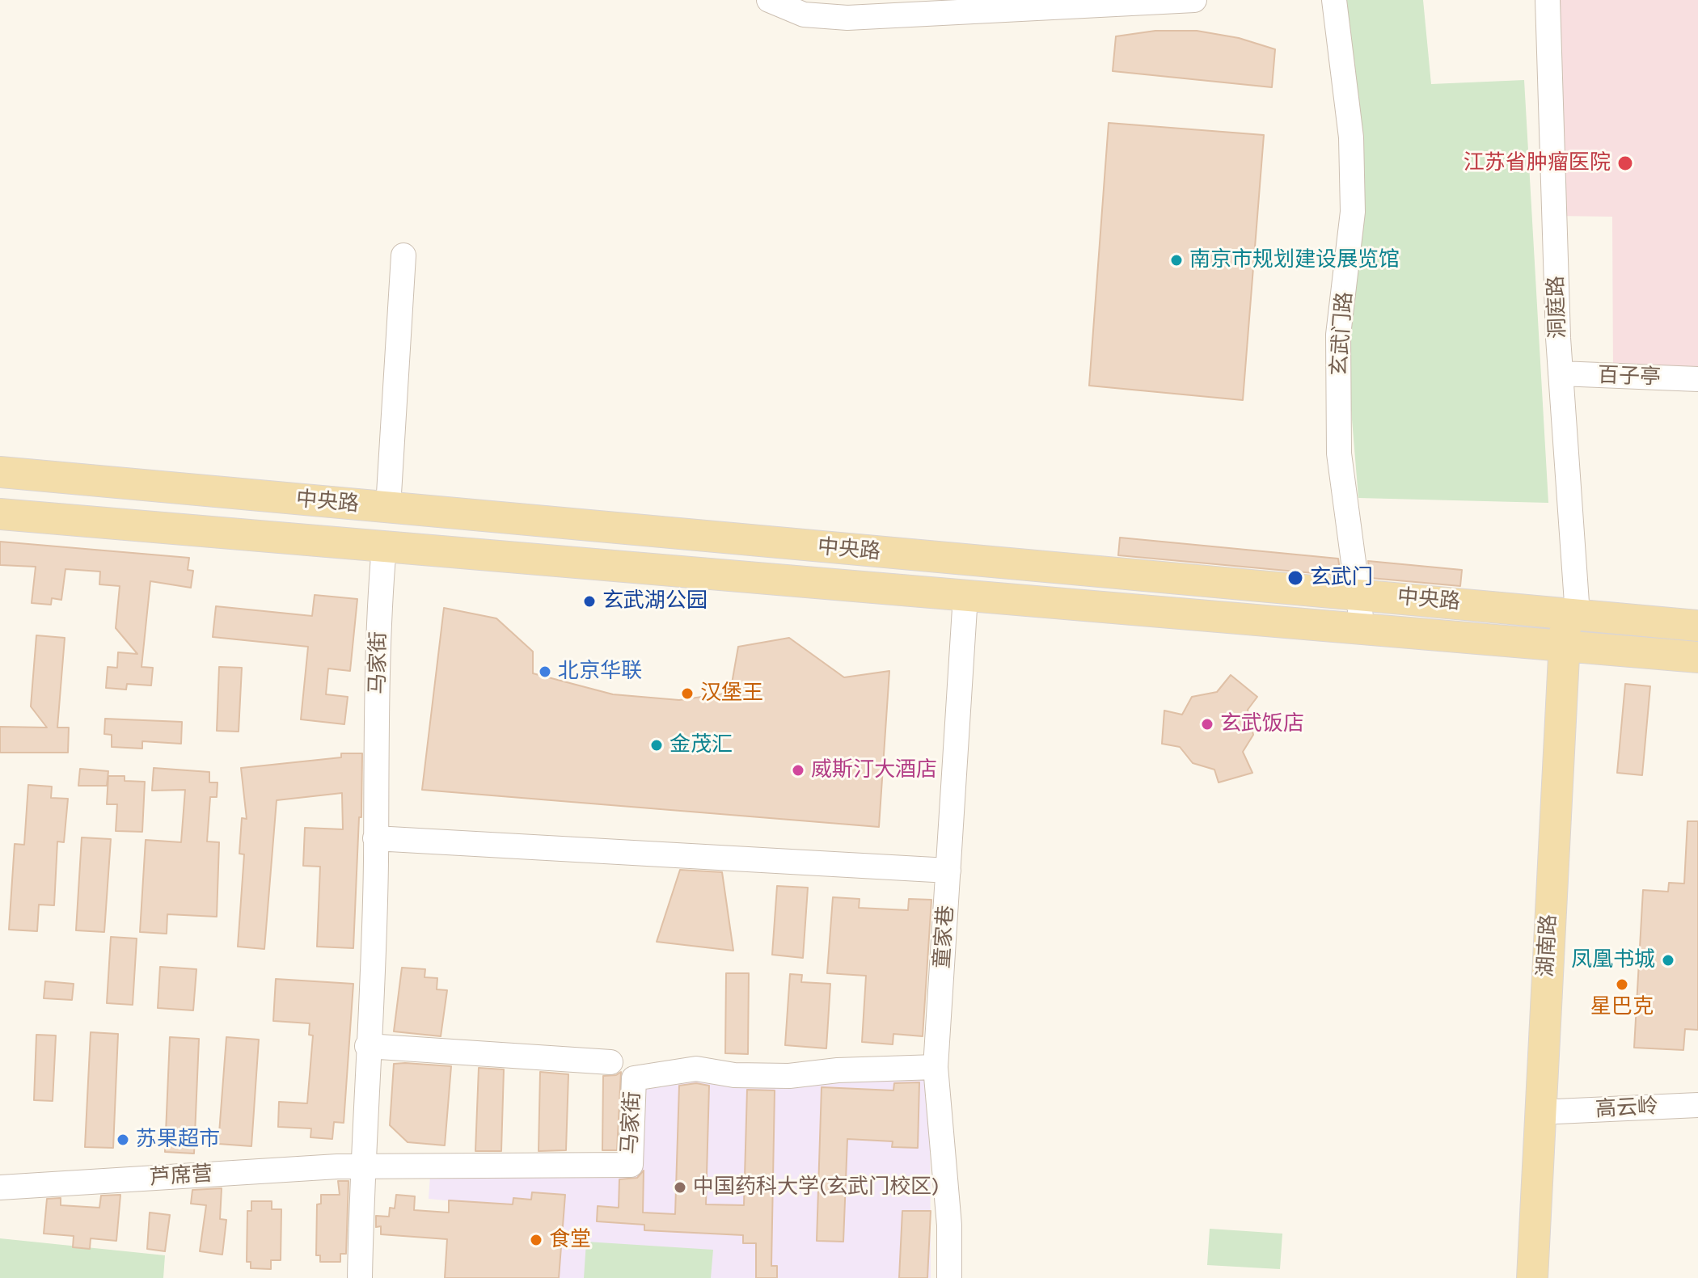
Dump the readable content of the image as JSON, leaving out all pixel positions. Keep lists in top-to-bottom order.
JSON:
{
  "streets": {
    "main road": ["中央路", "湖南路"],
    "street": [
      "洞庭路",
      "玄武门路",
      "百子亭",
      "马家街",
      "童家巷",
      "高云岭",
      "芦席营"
    ]
  },
  "crossings": [
    ["洞庭路", "百子亭"],
    ["洞庭路", "中央路"],
    ["洞庭路", "湖南路"],
    ["玄武门路", "中央路"],
    ["中央路", "马家街"],
    ["中央路", "童家巷"],
    ["中央路", "湖南路"],
    ["马家街", "童家巷"],
    ["马家街", "芦席营"],
    ["湖南路", "高云岭"]
  ],
  "places": [
    "江苏省肿瘤医院",
    "南京市规划建设展览馆",
    "玄武门",
    "玄武湖公园",
    "北京华联",
    "汉堡王",
    "玄武饭店",
    "金茂汇",
    "威斯汀大酒店",
    "凤凰书城",
    "星巴克",
    "苏果超市",
    "中国药科大学(玄武门校区)",
    "食堂"
  ]
}
